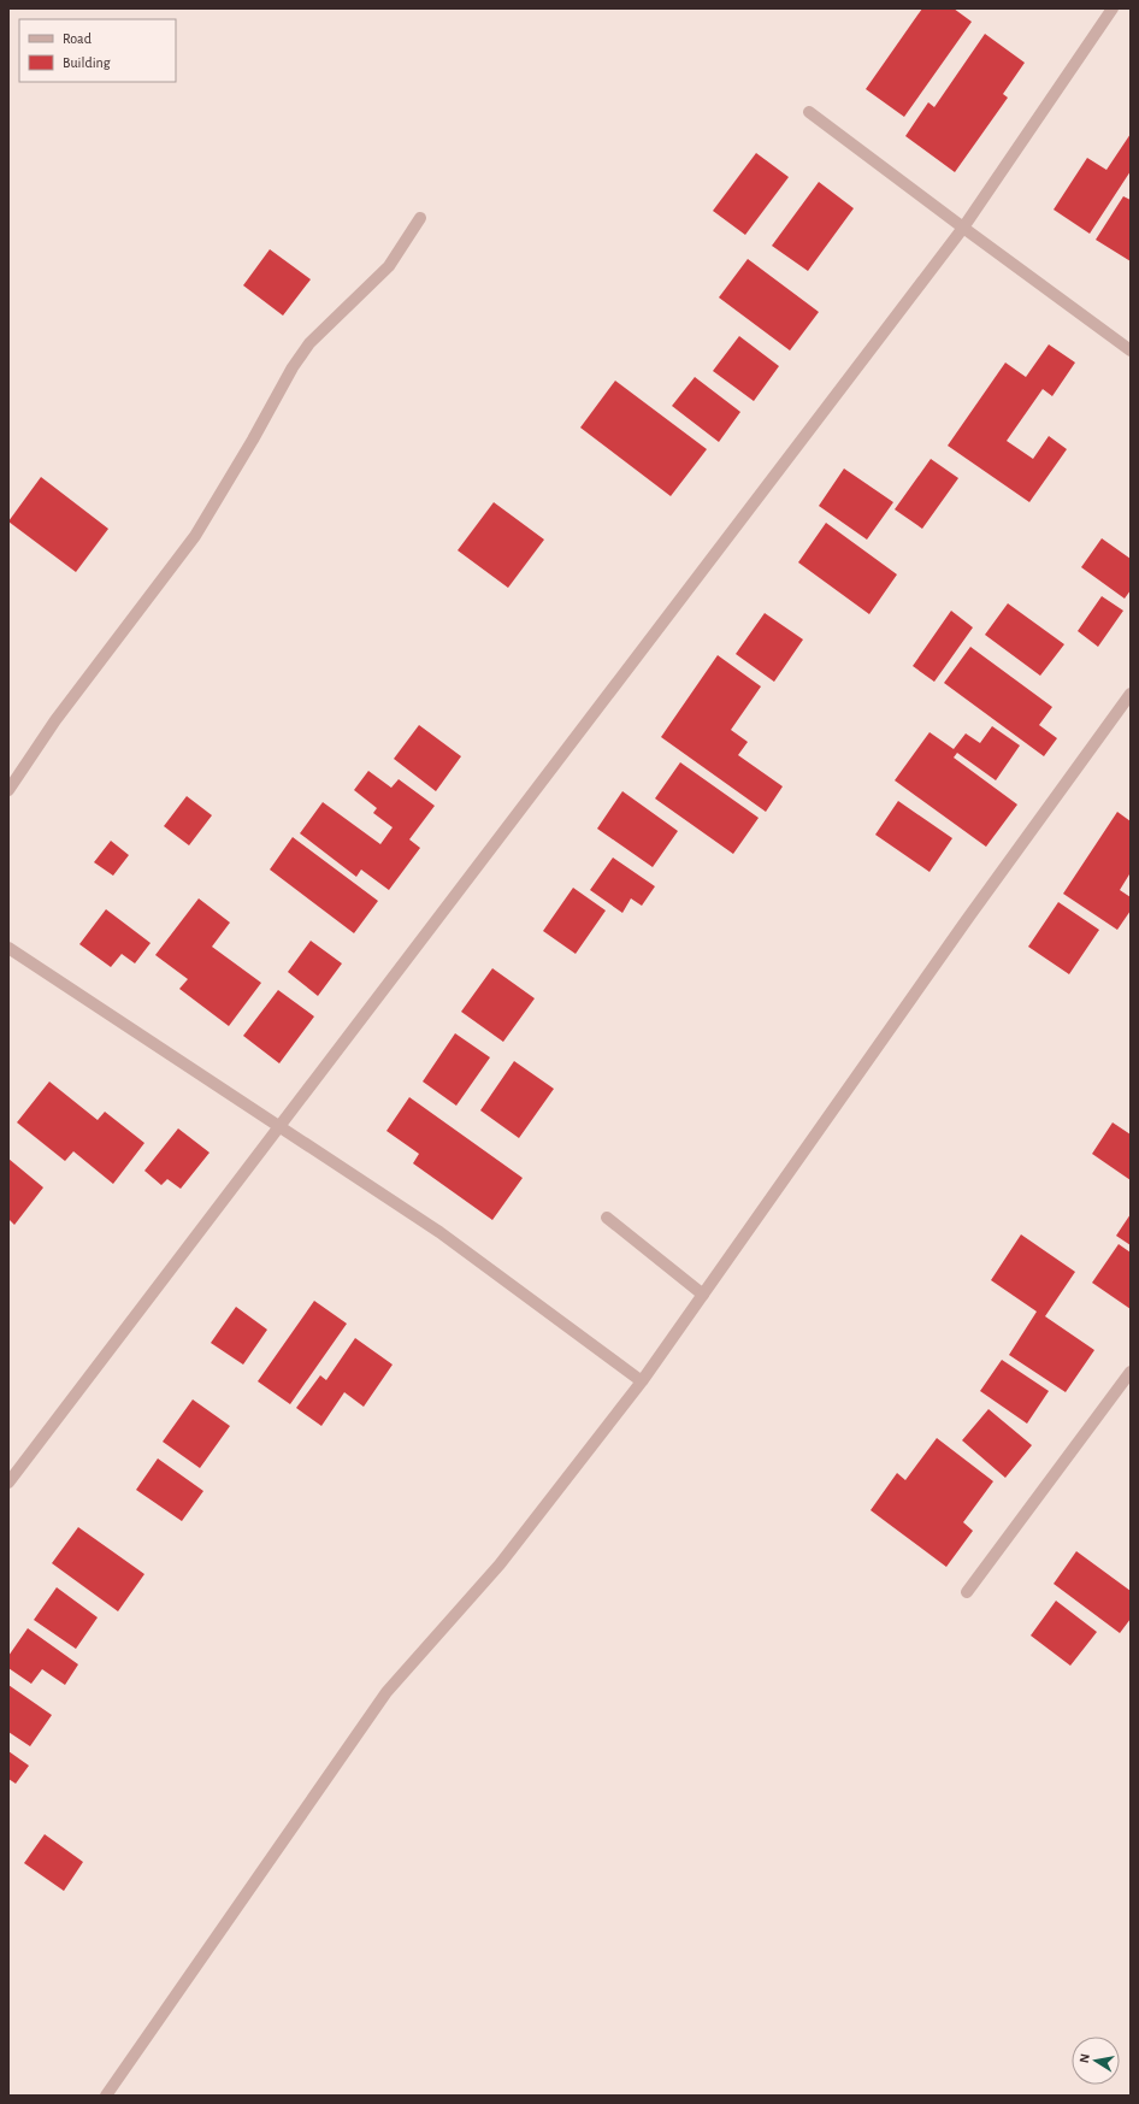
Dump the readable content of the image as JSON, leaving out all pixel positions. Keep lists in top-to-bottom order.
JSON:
{
  "legend": ["Road", "Building"],
  "north": "left"
}
